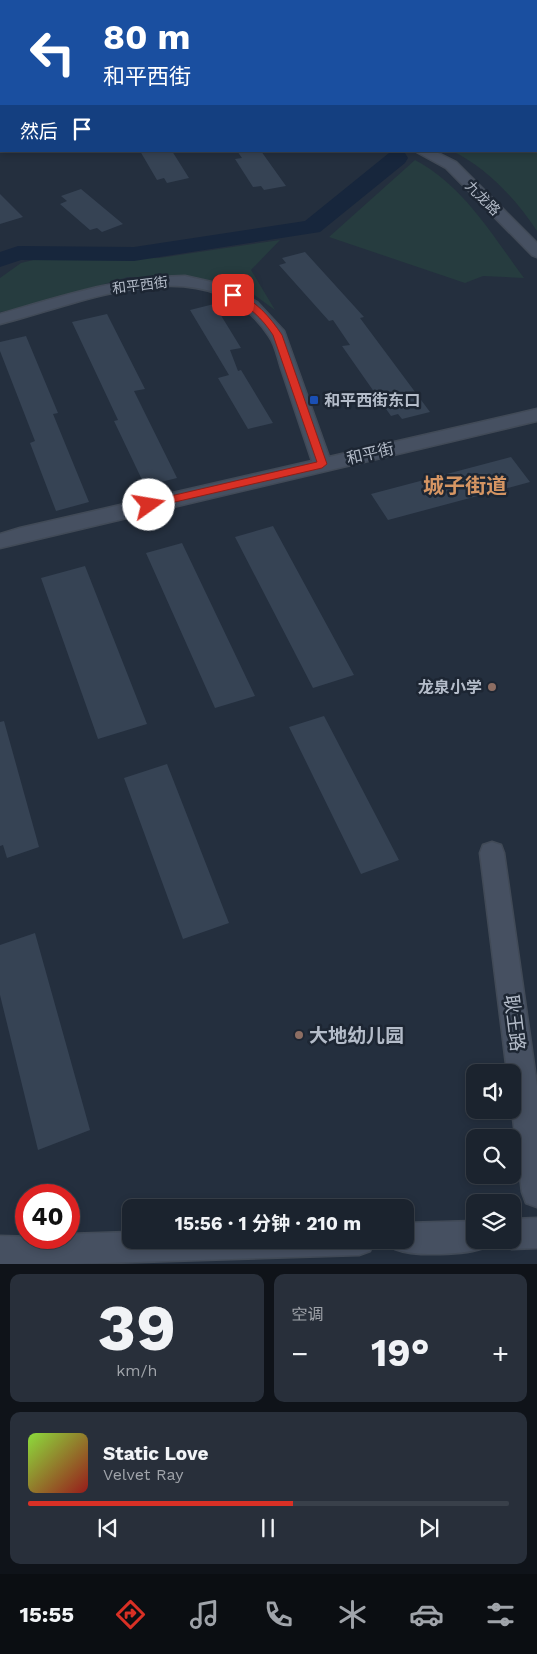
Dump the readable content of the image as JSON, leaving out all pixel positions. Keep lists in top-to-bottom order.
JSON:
{
  "streets": {
    "street": [
      "九龙路",
      "和平西街",
      "和平街",
      "耿王路"
    ]
  },
  "crossings": [
    ["和平西街", "和平街"]
  ],
  "districts": ["城子街道"],
  "places": {
    "transit": ["和平西街东口"],
    "other": ["龙泉小学", "大地幼儿园"]
  },
  "page": {
    "turn": ["80 m", "和平西街"],
    "then": "然后",
    "limit": "40",
    "trip": "15:56 · 1 分钟 · 210 m",
    "tile": [
      ["39", "km/h"],
      "空调"
    ],
    "heat": ["−", "19°", "+"],
    "song": ["Static Love", "Velvet Ray"],
    "tabs": "15:55"
  }
}
